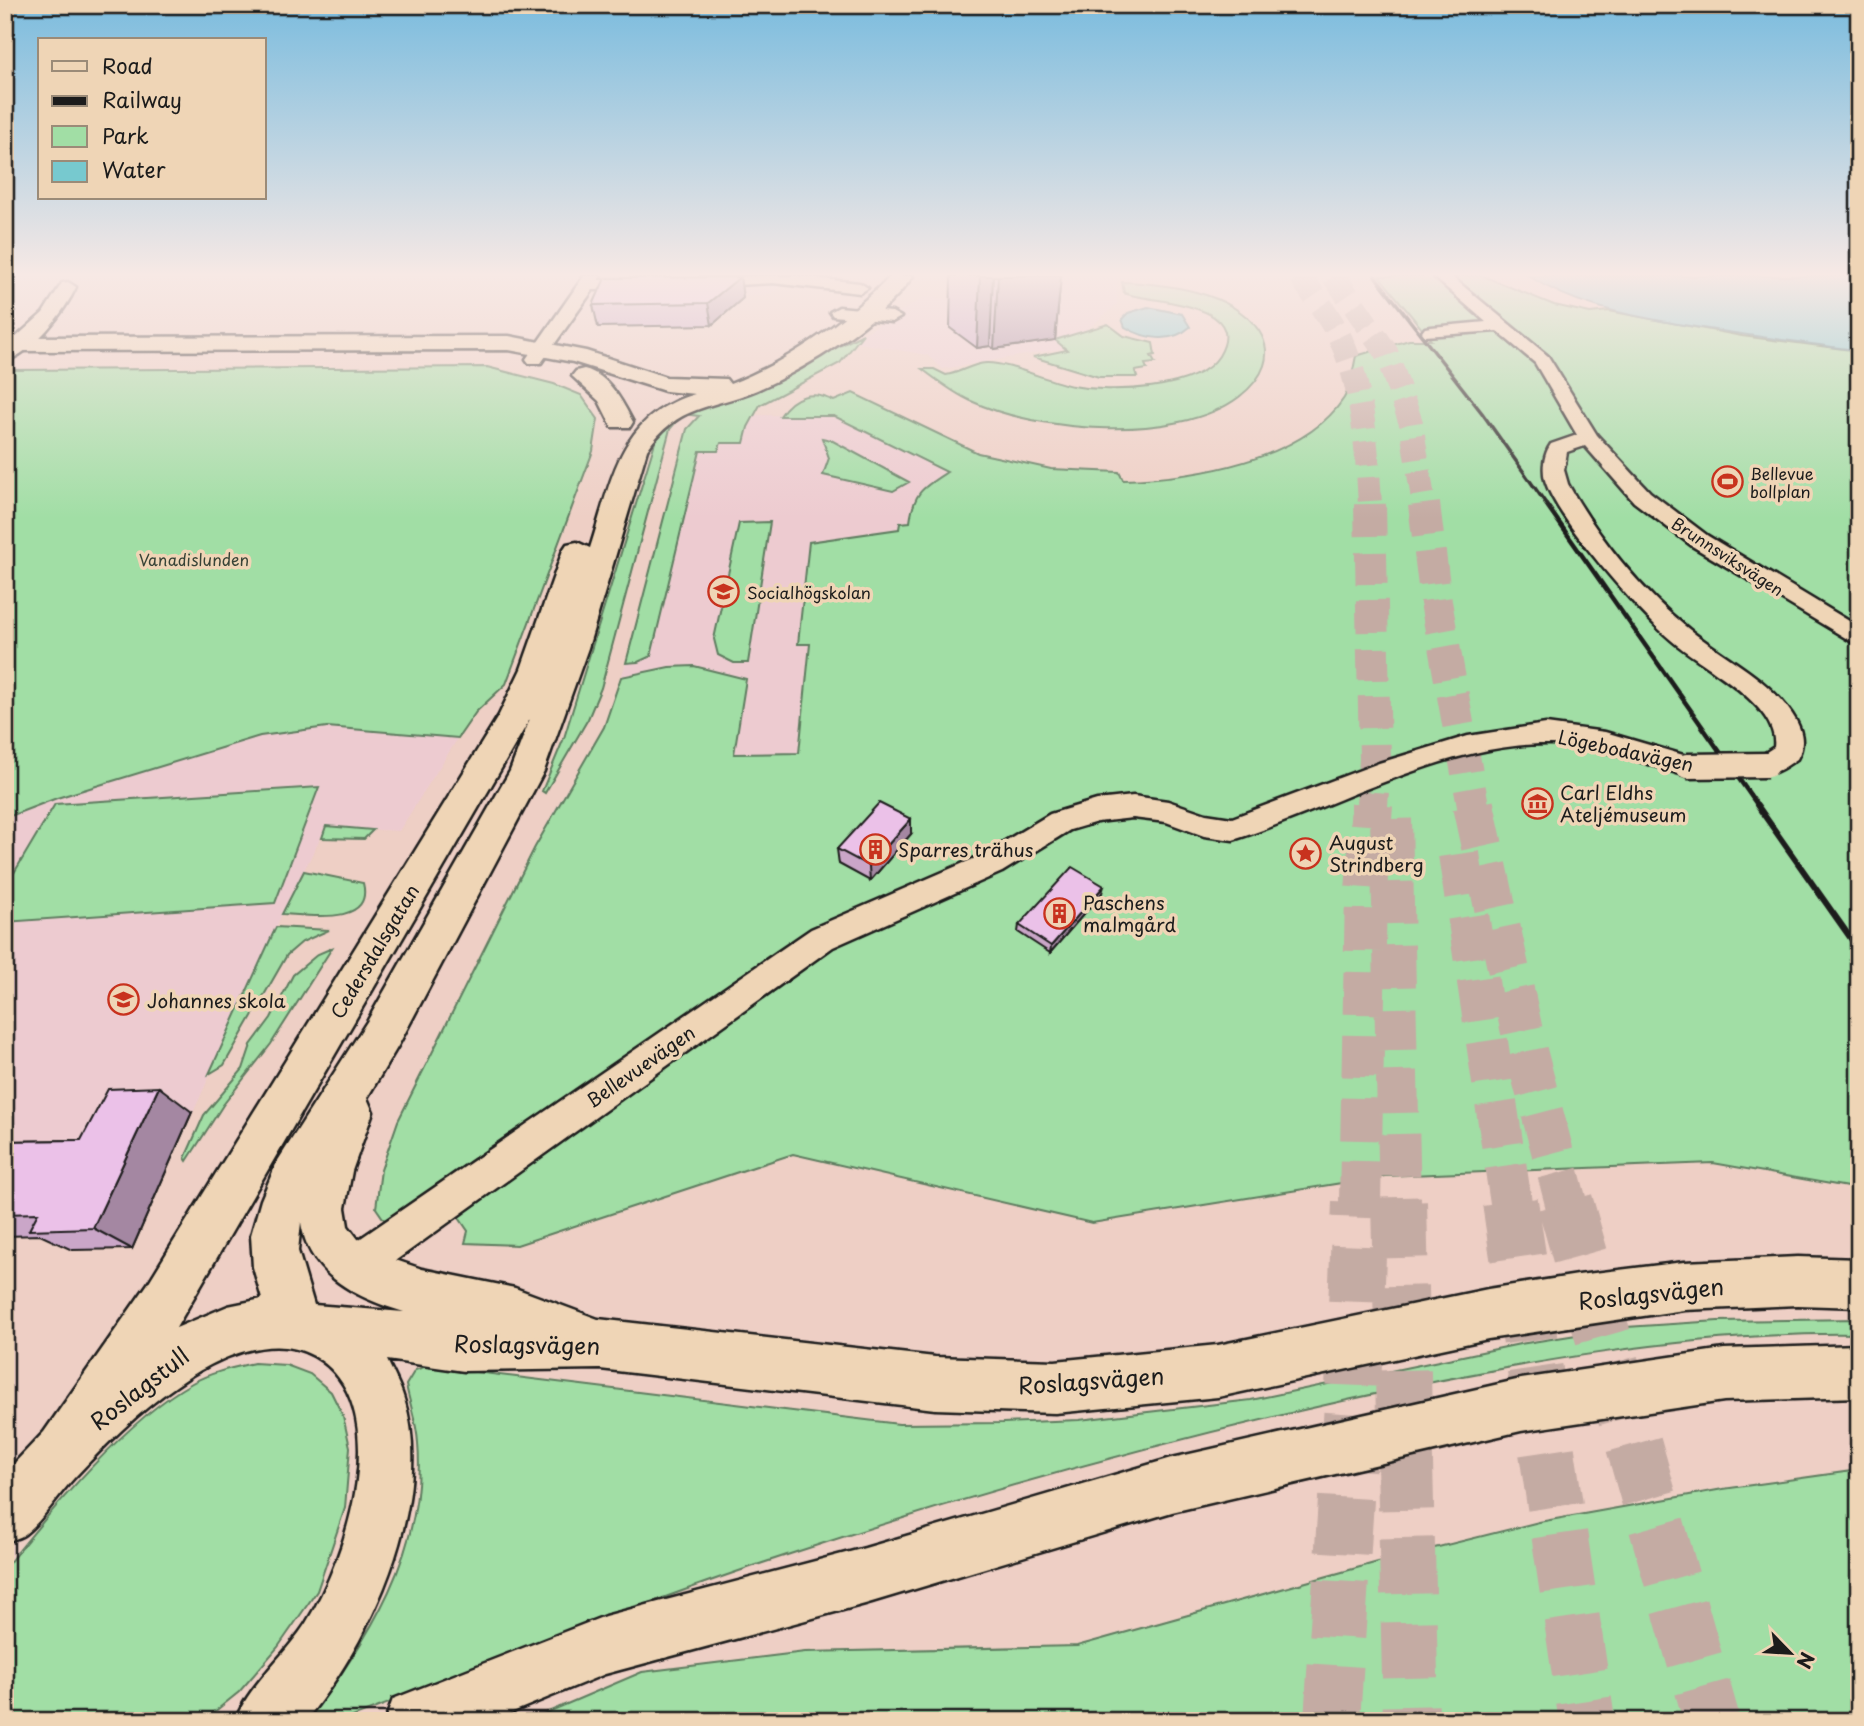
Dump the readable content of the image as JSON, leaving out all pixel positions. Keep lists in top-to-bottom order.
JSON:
{
  "streets": {
    "main road": ["Cedersdalsgatan", "Roslagsvägen", "Roslagstull"],
    "street": ["Brunnsviksvägen", "Lögebodavägen", "Bellevuevägen"]
  },
  "crossings": [
    ["Brunnsviksvägen", "Lögebodavägen"],
    ["Lögebodavägen", "Bellevuevägen"],
    ["Cedersdalsgatan", "Bellevuevägen"],
    ["Cedersdalsgatan", "Roslagsvägen"],
    ["Cedersdalsgatan", "Roslagstull"],
    ["Roslagsvägen", "Roslagstull"]
  ],
  "parks": ["Vanadislunden"],
  "places": {
    "sports": ["Bellevue bollplan"],
    "school or university": ["Socialhögskolan", "Johannes skola"],
    "museum": ["Carl Eldhs Ateljémuseum"],
    "building": ["Sparres trähus", "Paschens malmgård"],
    "place": ["August Strindberg"]
  },
  "legend": [
    "Road",
    "Railway",
    "Park",
    "Water"
  ],
  "north": "bottom right"
}
